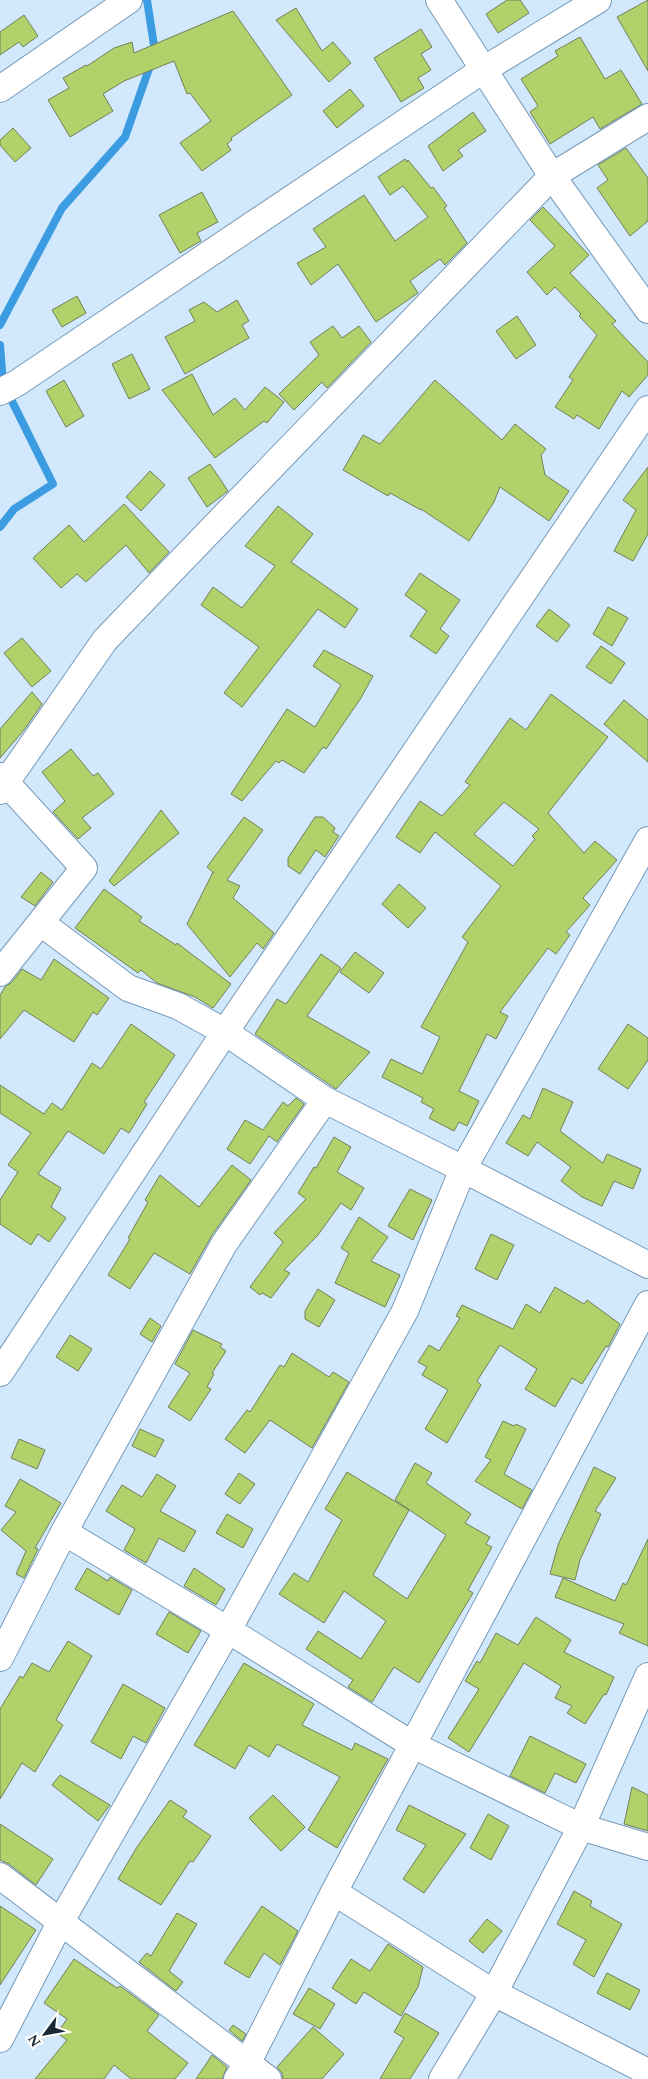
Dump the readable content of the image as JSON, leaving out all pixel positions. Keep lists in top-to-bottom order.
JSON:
{
  "north": "bottom left"
}
